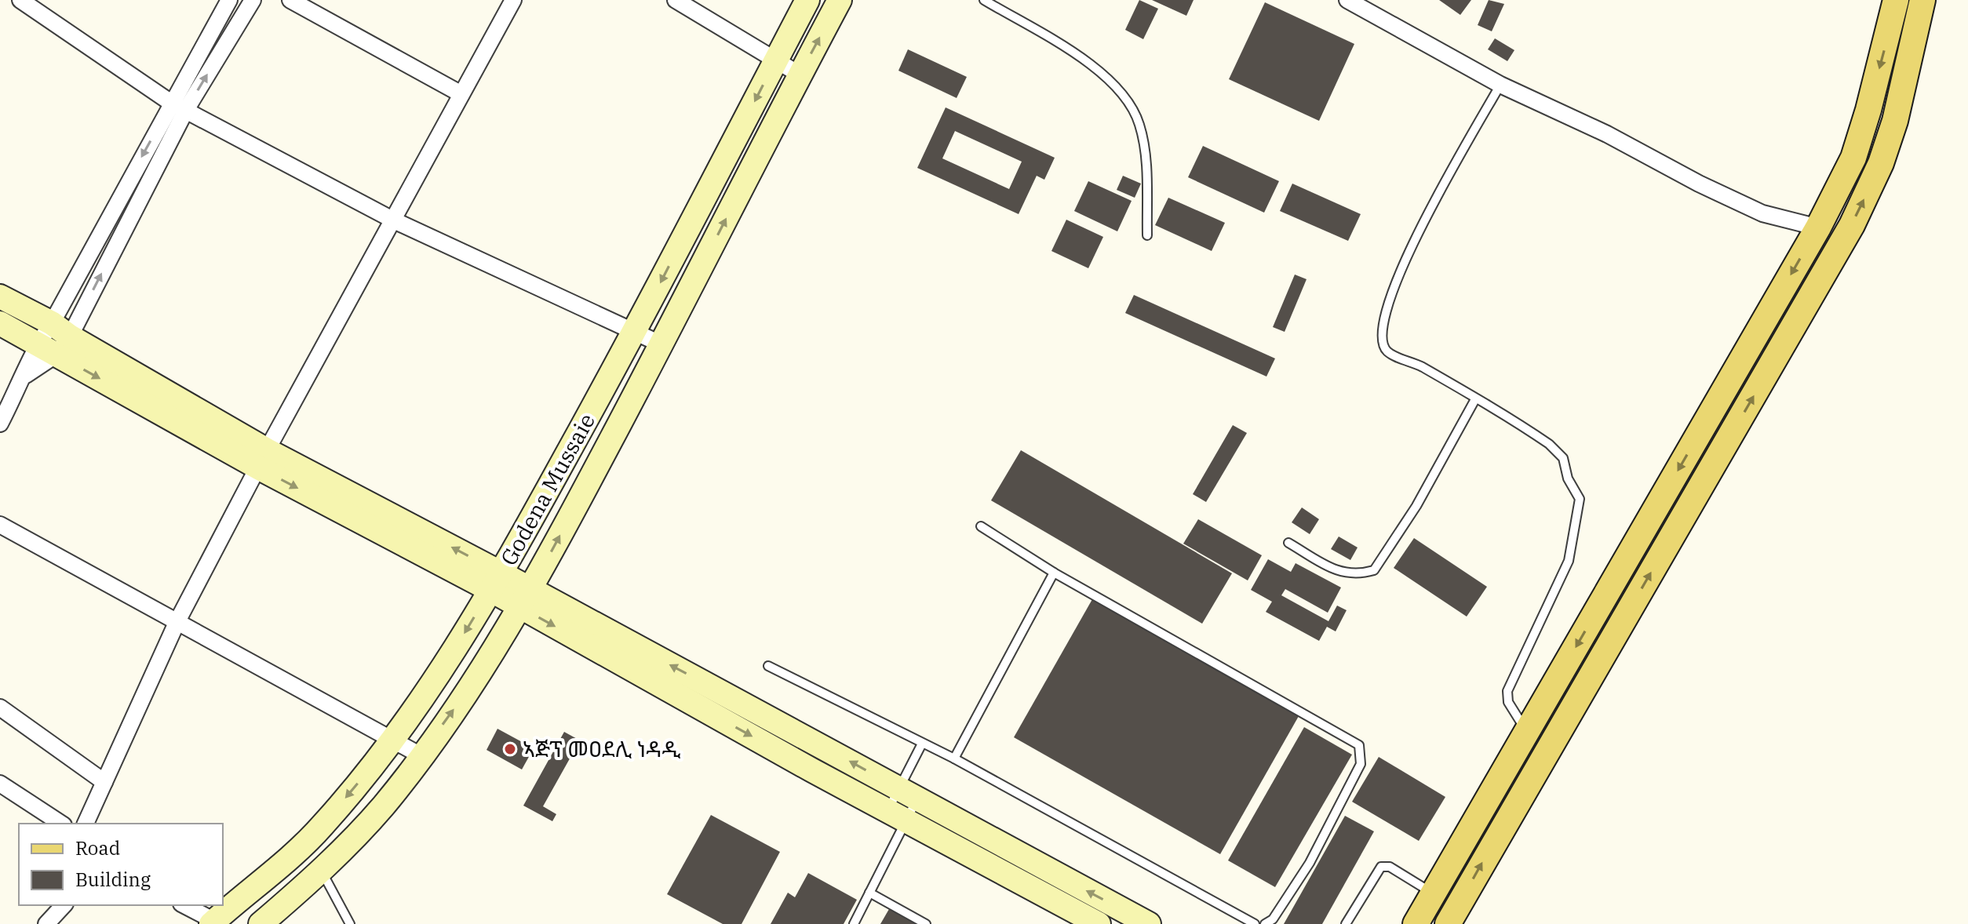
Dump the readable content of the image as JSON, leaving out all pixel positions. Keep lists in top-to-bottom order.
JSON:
{
  "streets": {
    "street": ["Godena Mussaie"]
  },
  "places": ["ኣጅፕ መዐደሊ ነዳዲ"],
  "legend": ["Road", "Building"]
}
